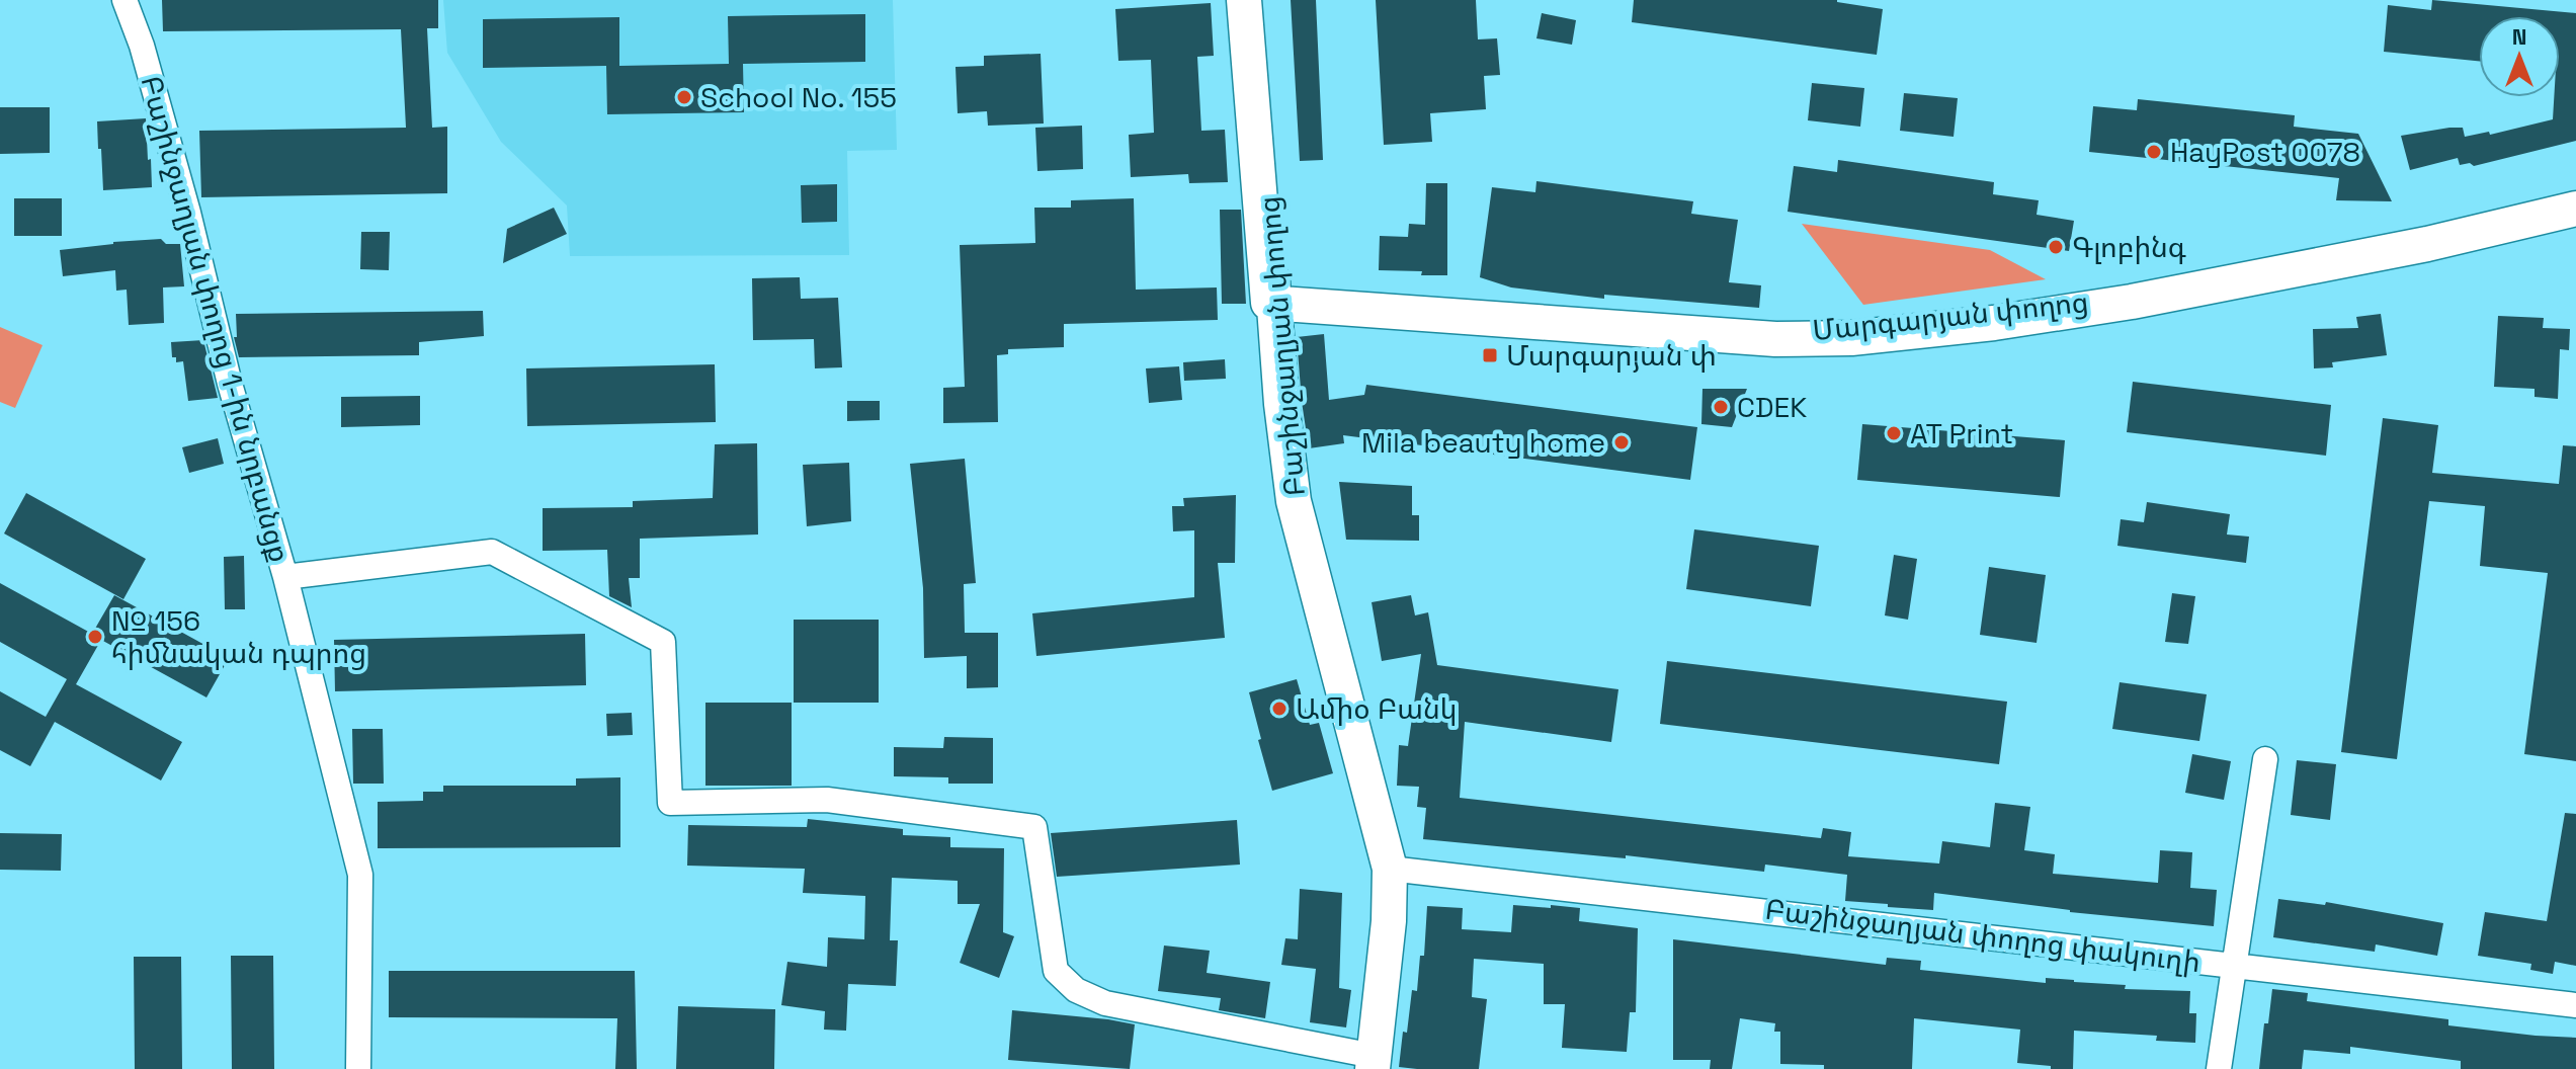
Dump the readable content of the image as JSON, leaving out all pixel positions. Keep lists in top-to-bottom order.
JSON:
{
  "streets": {
    "main road": ["Մարգարյան փողոց", "Բաշինջաղյան փողոց"],
    "street": ["Բաշինջաղյան փողոց 1-ին նրբանցք", "Բաշինջաղյան փողոց փակուղի"]
  },
  "crossings": [
    ["Մարգարյան փողոց", "Բաշինջաղյան փողոց"],
    ["Բաշինջաղյան փողոց", "Բաշինջաղյան փողոց փակուղի"]
  ],
  "places": {
    "other": [
      "School No. 155",
      "HayPost 0078",
      "Գլոբինգ",
      "CDEK",
      "AT Print",
      "Mila beauty home",
      "№ 156 հիմնական դպրոց",
      "Ամիօ Բանկ"
    ],
    "transit": ["Մարգարյան փ"]
  },
  "north": "top"
}
